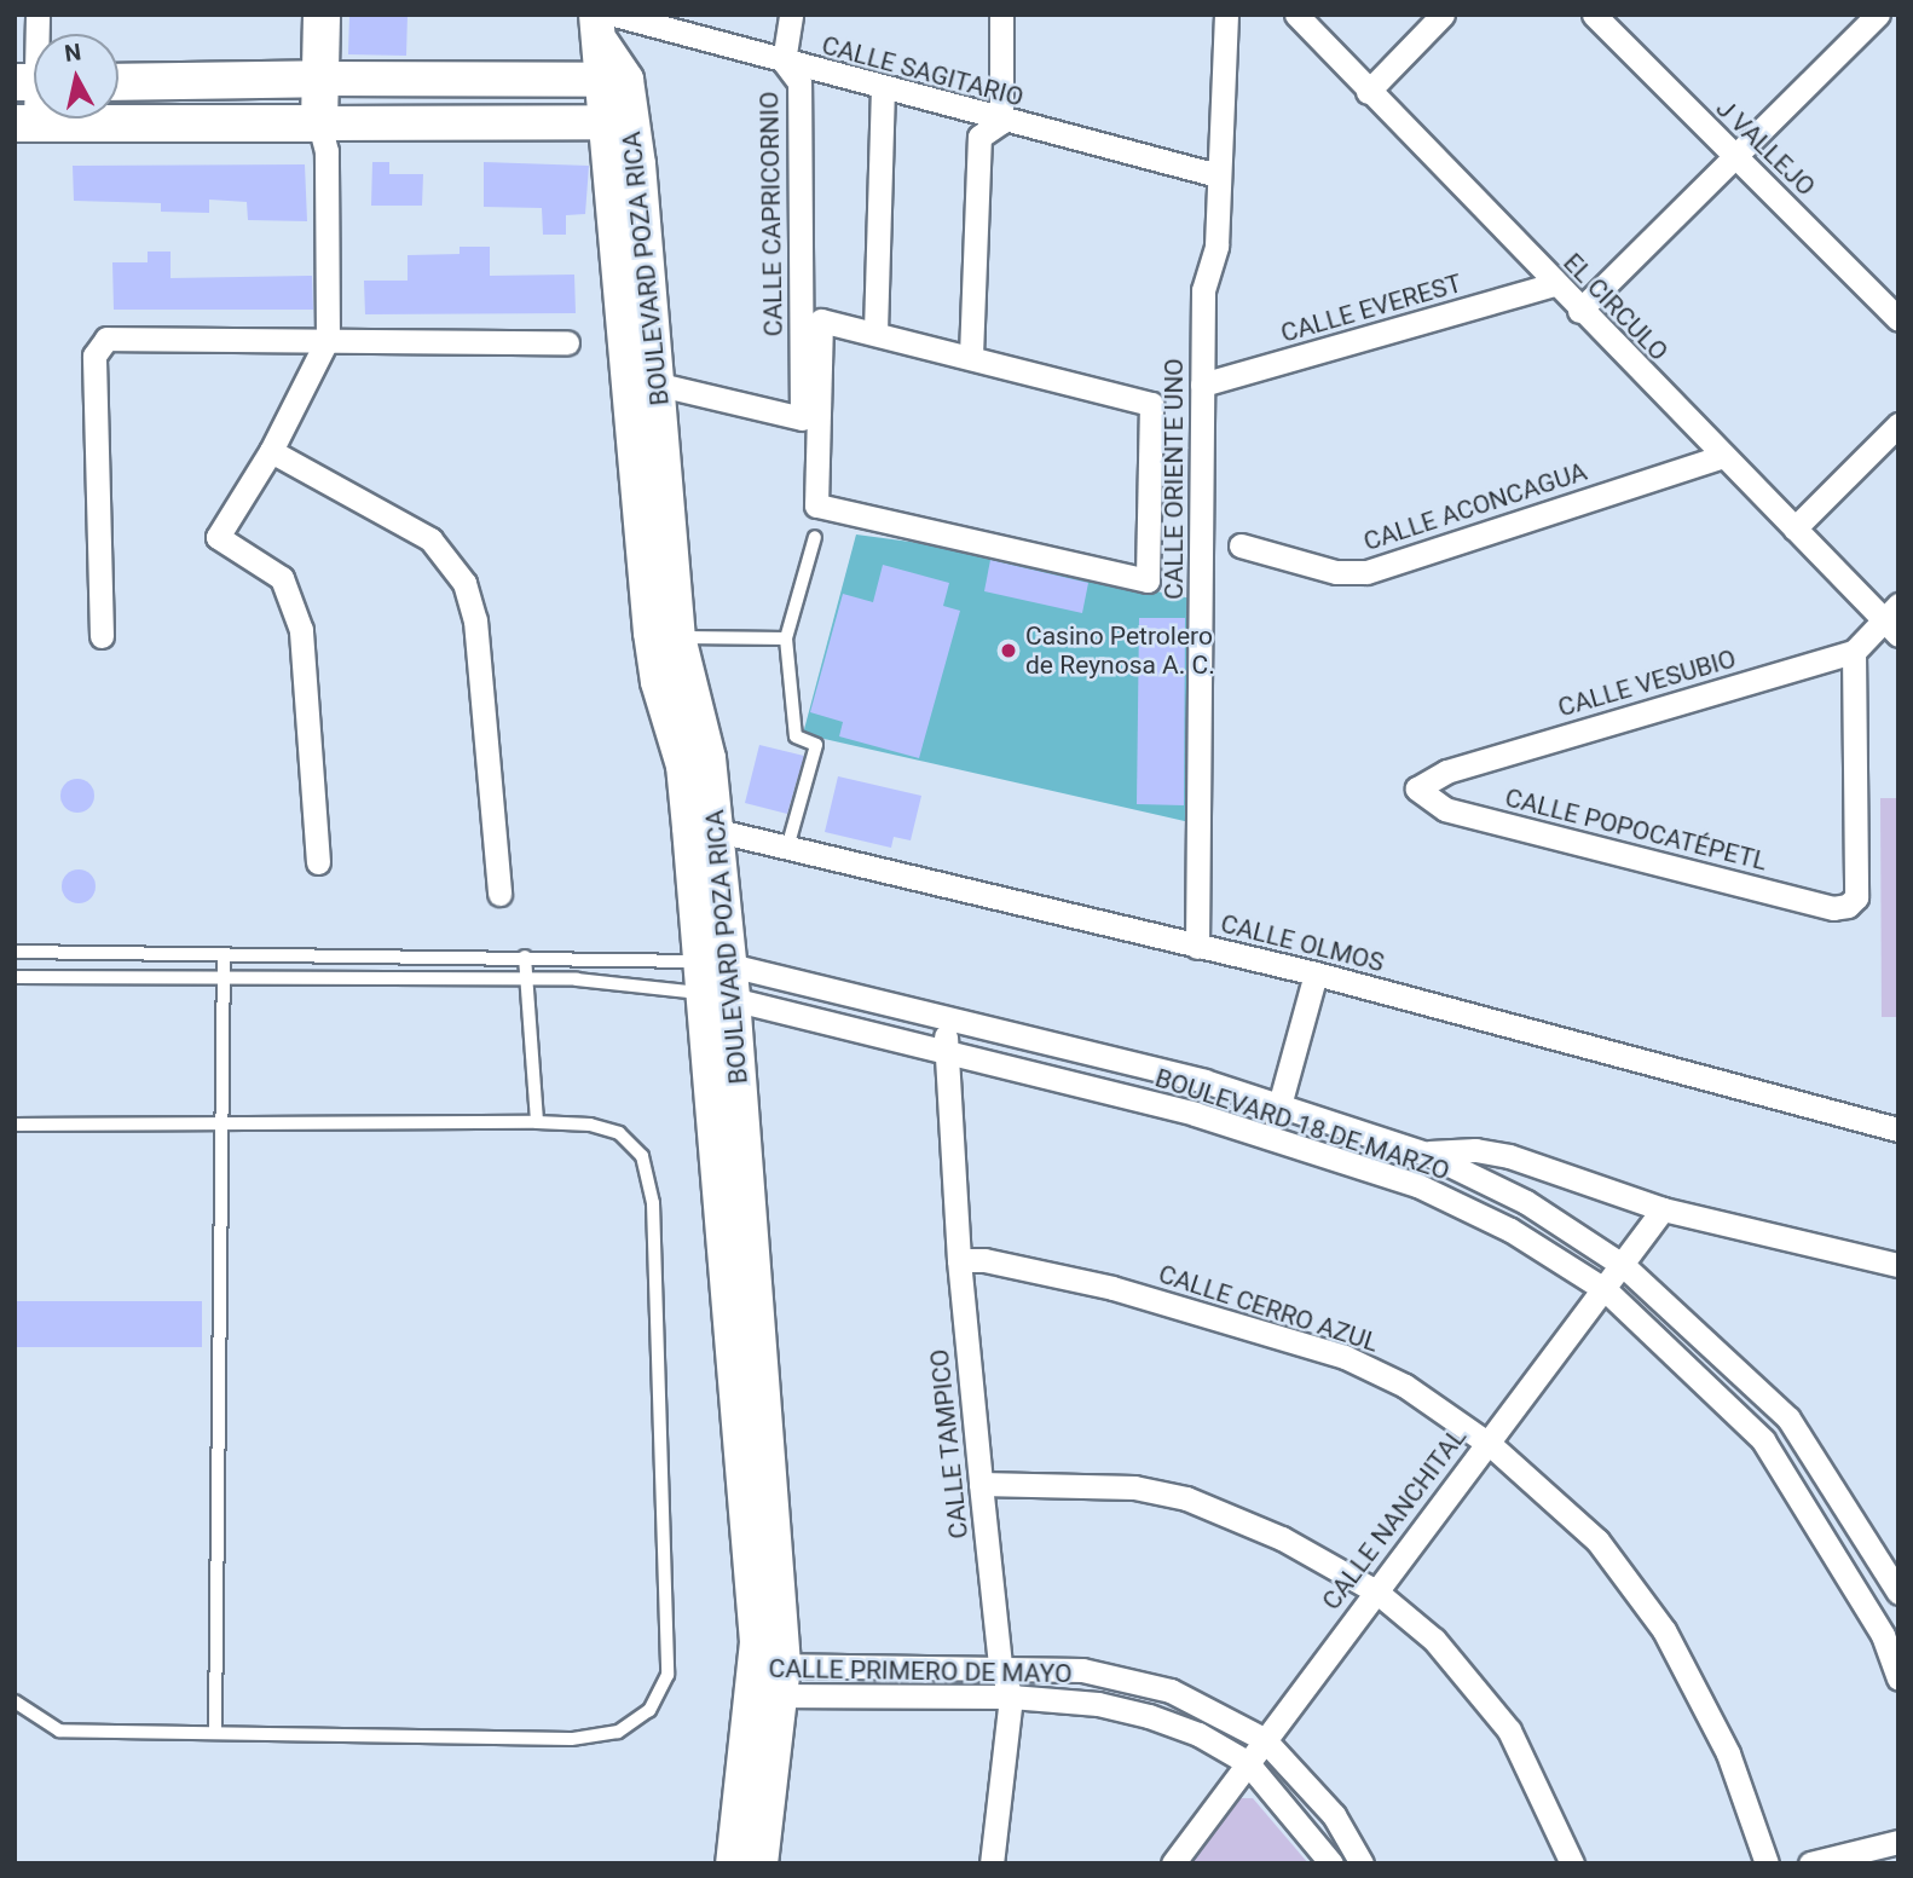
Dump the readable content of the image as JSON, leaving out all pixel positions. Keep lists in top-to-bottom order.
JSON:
{
  "streets": {
    "main road": ["BOULEVARD POZA RICA"],
    "street": [
      "CALLE SAGITARIO",
      "J VALLEJO",
      "CALLE CAPRICORNIO",
      "EL CIRCULO",
      "CALLE EVEREST",
      "CALLE ORIENTE UNO",
      "CALLE ACONCAGUA",
      "CALLE VESUBIO",
      "CALLE POPOCATÉPETL",
      "CALLE OLMOS",
      "BOULEVARD 18 DE MARZO",
      "CALLE CERRO AZUL",
      "CALLE TAMPICO",
      "CALLE NANCHITAL",
      "CALLE PRIMERO DE MAYO"
    ]
  },
  "crossings": [
    ["CALLE SAGITARIO", "CALLE CAPRICORNIO"],
    ["CALLE SAGITARIO", "BOULEVARD POZA RICA"],
    ["CALLE SAGITARIO", "CALLE ORIENTE UNO"],
    ["CALLE CAPRICORNIO", "BOULEVARD POZA RICA"],
    ["BOULEVARD POZA RICA", "CALLE OLMOS"],
    ["BOULEVARD POZA RICA", "BOULEVARD 18 DE MARZO"],
    ["BOULEVARD POZA RICA", "CALLE PRIMERO DE MAYO"],
    ["EL CIRCULO", "CALLE EVEREST"],
    ["EL CIRCULO", "CALLE ACONCAGUA"],
    ["EL CIRCULO", "CALLE VESUBIO"],
    ["CALLE EVEREST", "CALLE ORIENTE UNO"],
    ["CALLE ORIENTE UNO", "CALLE OLMOS"],
    ["CALLE VESUBIO", "CALLE POPOCATÉPETL"],
    ["BOULEVARD 18 DE MARZO", "CALLE TAMPICO"],
    ["BOULEVARD 18 DE MARZO", "CALLE NANCHITAL"],
    ["CALLE CERRO AZUL", "CALLE TAMPICO"],
    ["CALLE CERRO AZUL", "CALLE NANCHITAL"],
    ["CALLE TAMPICO", "CALLE PRIMERO DE MAYO"],
    ["CALLE NANCHITAL", "CALLE PRIMERO DE MAYO"]
  ],
  "places": ["Casino Petrolero de Reynosa A. C."],
  "north": "top"
}
